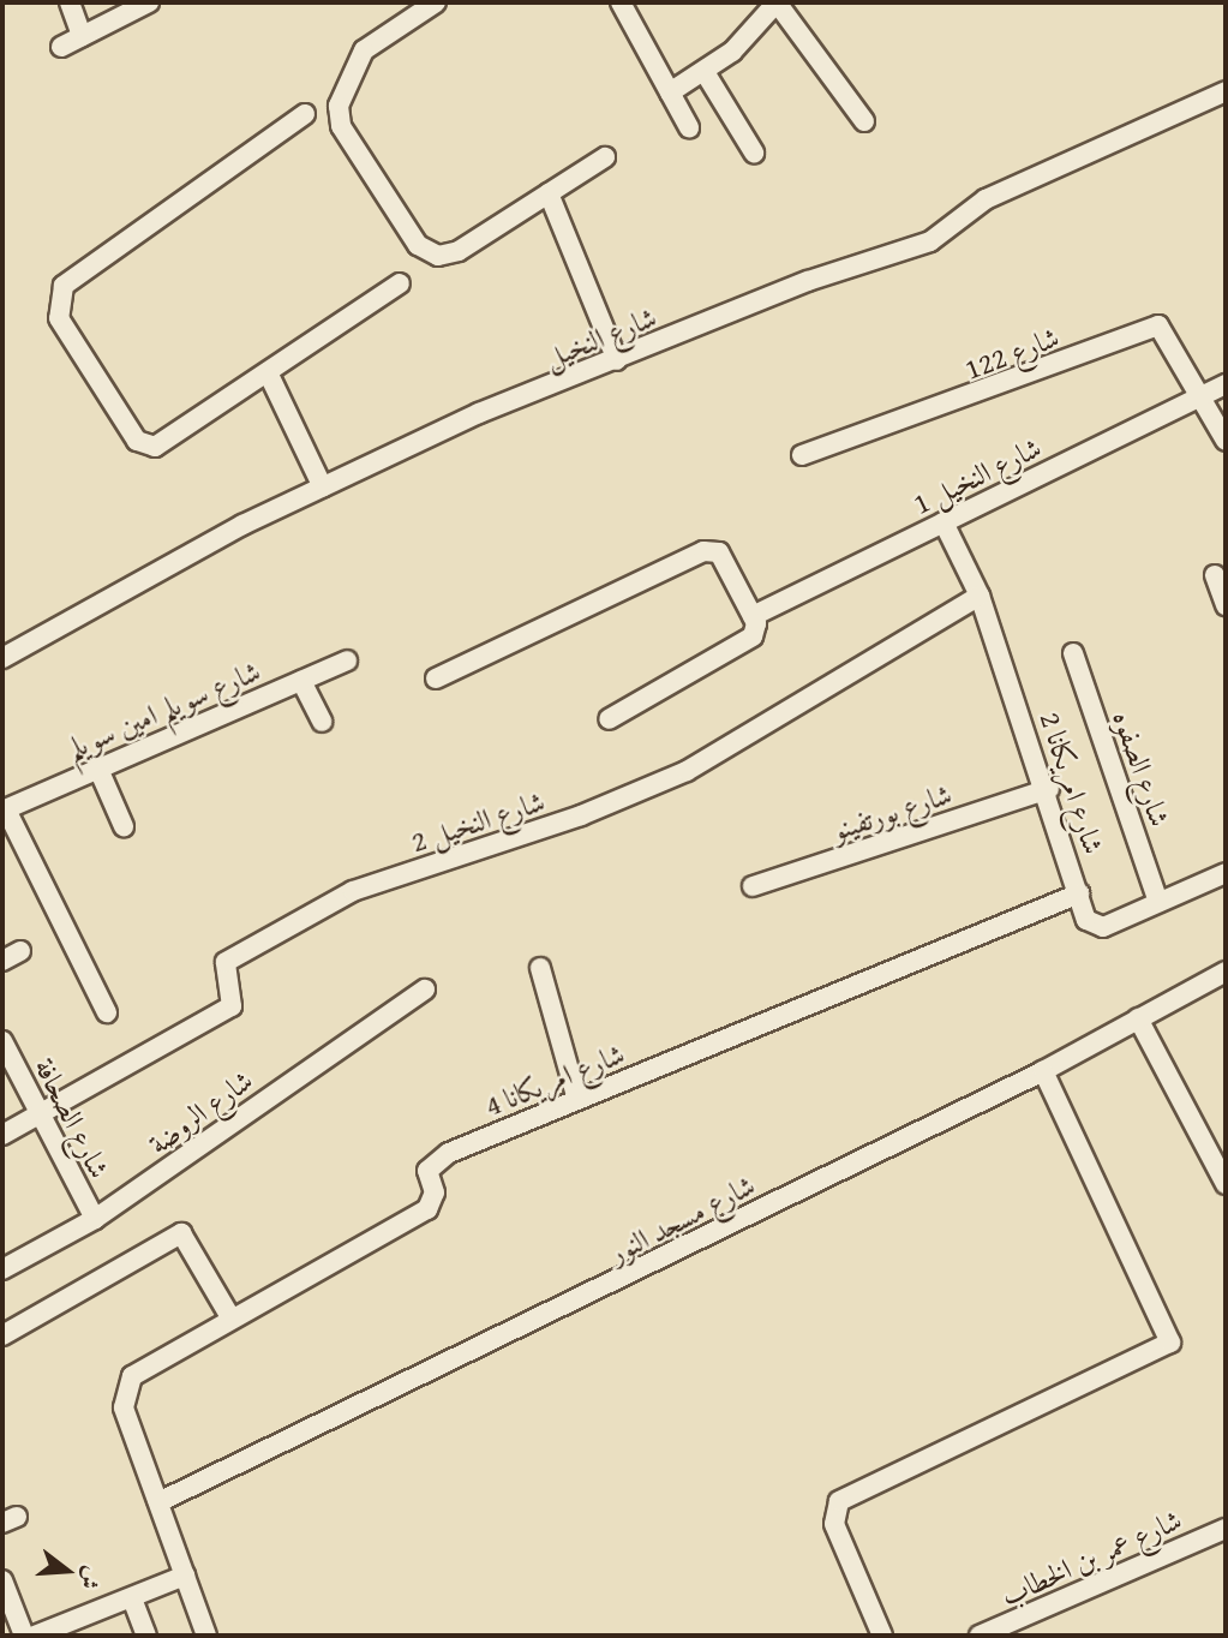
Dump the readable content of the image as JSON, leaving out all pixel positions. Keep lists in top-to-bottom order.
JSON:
{
  "streets": {
    "street": [
      "شارع النخيل",
      "شارع 122",
      "شارع النخيل 1",
      "شارع سويلم امين سويلم",
      "شارع الصفوه",
      "شارع امريكانا 2",
      "شارع بورتفينو",
      "شارع النخيل 2",
      "شارع امريكانا 4",
      "شارع الروضة",
      "شارع الصحافة",
      "شارع مسجد النور",
      "شارع عمر بن الخطاب"
    ]
  },
  "crossings": [
    ["شارع 122", "شارع النخيل 1"],
    ["شارع النخيل 1", "شارع امريكانا 2"],
    ["شارع الصفوه", "شارع امريكانا 2"],
    ["شارع امريكانا 2", "شارع بورتفينو"],
    ["شارع امريكانا 2", "شارع النخيل 2"],
    ["شارع امريكانا 2", "شارع امريكانا 4"],
    ["شارع النخيل 2", "شارع الصحافة"],
    ["شارع امريكانا 4", "شارع مسجد النور"],
    ["شارع الروضة", "شارع الصحافة"]
  ],
  "north": "right"
}
